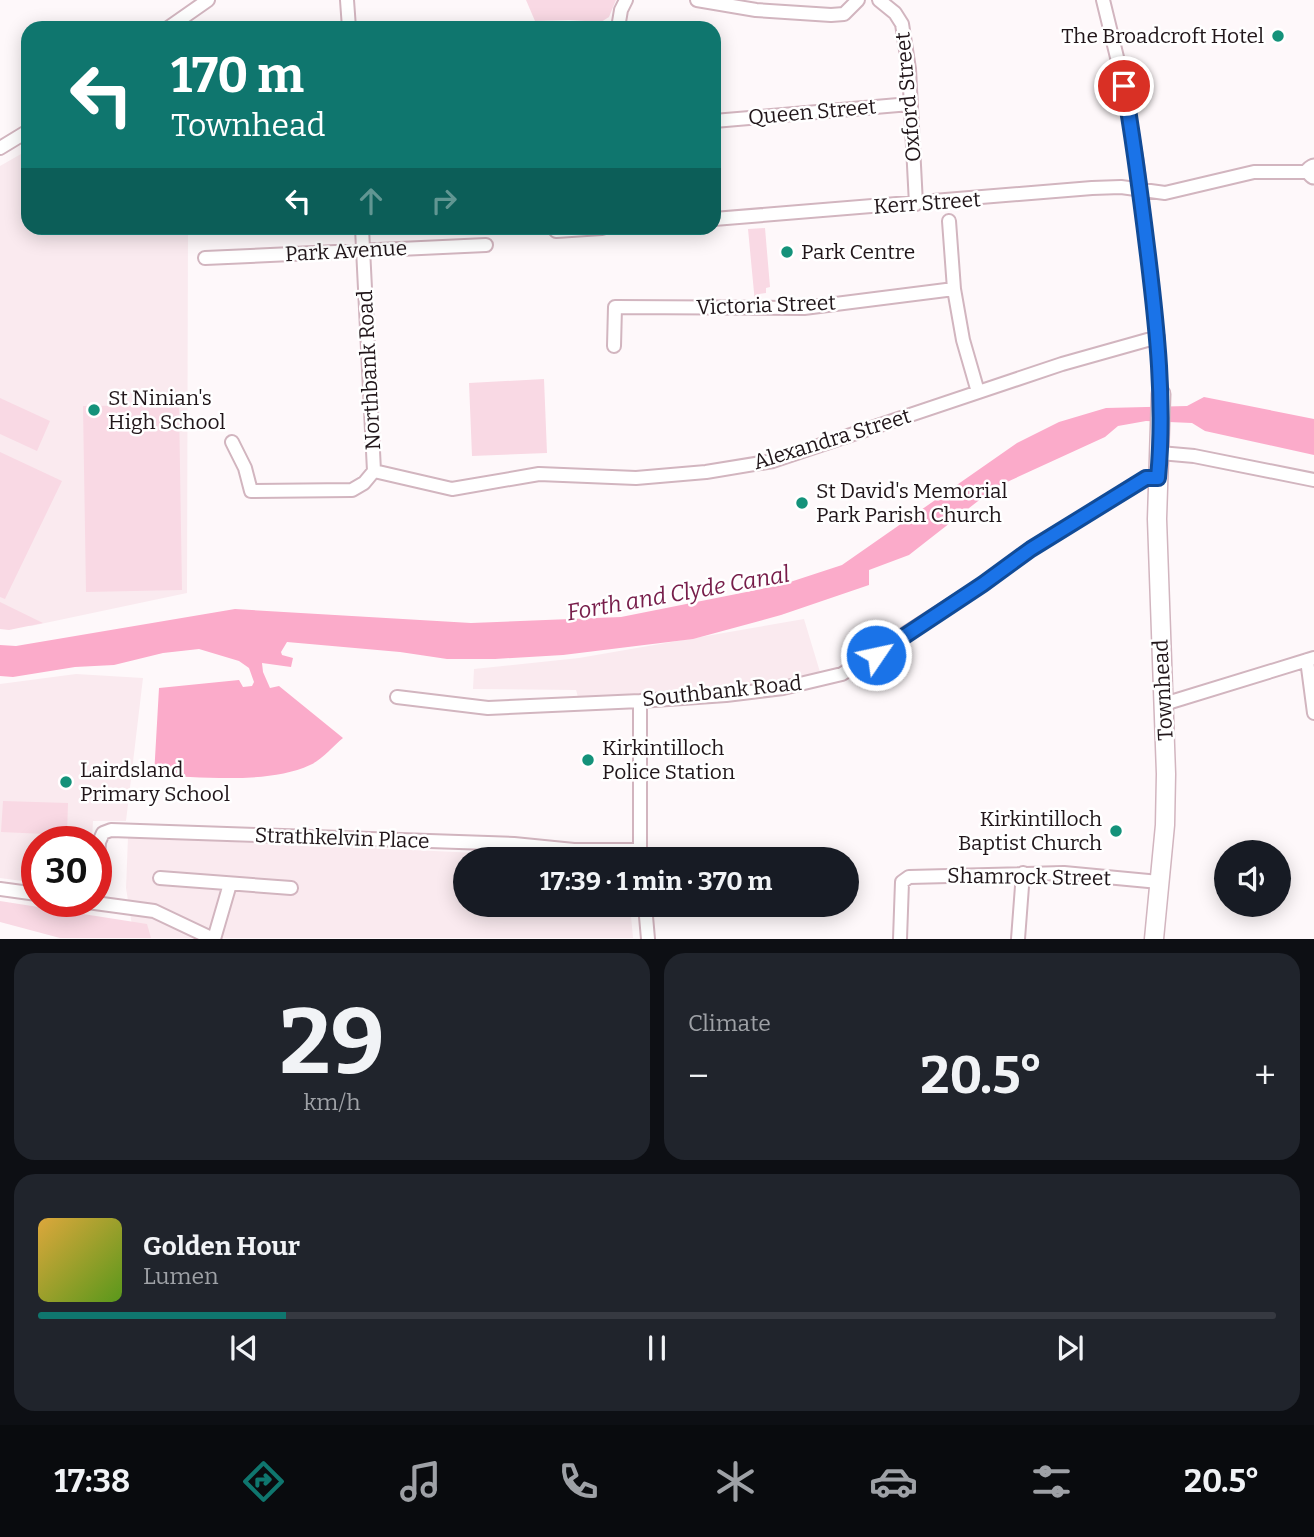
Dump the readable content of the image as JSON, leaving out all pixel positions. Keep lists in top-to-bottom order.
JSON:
{
  "streets": {
    "street": [
      "Oxford Street",
      "Queen Street",
      "Kerr Street",
      "Park Avenue",
      "Victoria Street",
      "Northbank Road",
      "Alexandra Street",
      "Townhead",
      "Southbank Road",
      "Strathkelvin Place",
      "Shamrock Street"
    ]
  },
  "crossings": [
    ["Oxford Street", "Queen Street"],
    ["Oxford Street", "Kerr Street"],
    ["Park Avenue", "Northbank Road"],
    ["Northbank Road", "Alexandra Street"],
    ["Townhead", "Southbank Road"],
    ["Townhead", "Shamrock Street"]
  ],
  "water": ["Forth and Clyde Canal"],
  "places": [
    "The Broadcroft Hotel",
    "Park Centre",
    "St Ninian's High School",
    "St David's Memorial Park Parish Church",
    "Kirkintilloch Police Station",
    "Lairdsland Primary School",
    "Kirkintilloch Baptist Church"
  ],
  "page": {
    "turn": ["170 m", "Townhead"],
    "limit": "30",
    "trip": "17:39 · 1 min · 370 m",
    "tile": [
      ["29", "km/h"],
      "Climate"
    ],
    "heat": ["−", "20.5°", "+"],
    "song": ["Golden Hour", "Lumen"],
    "tabs": ["17:38", "20.5°"]
  }
}
